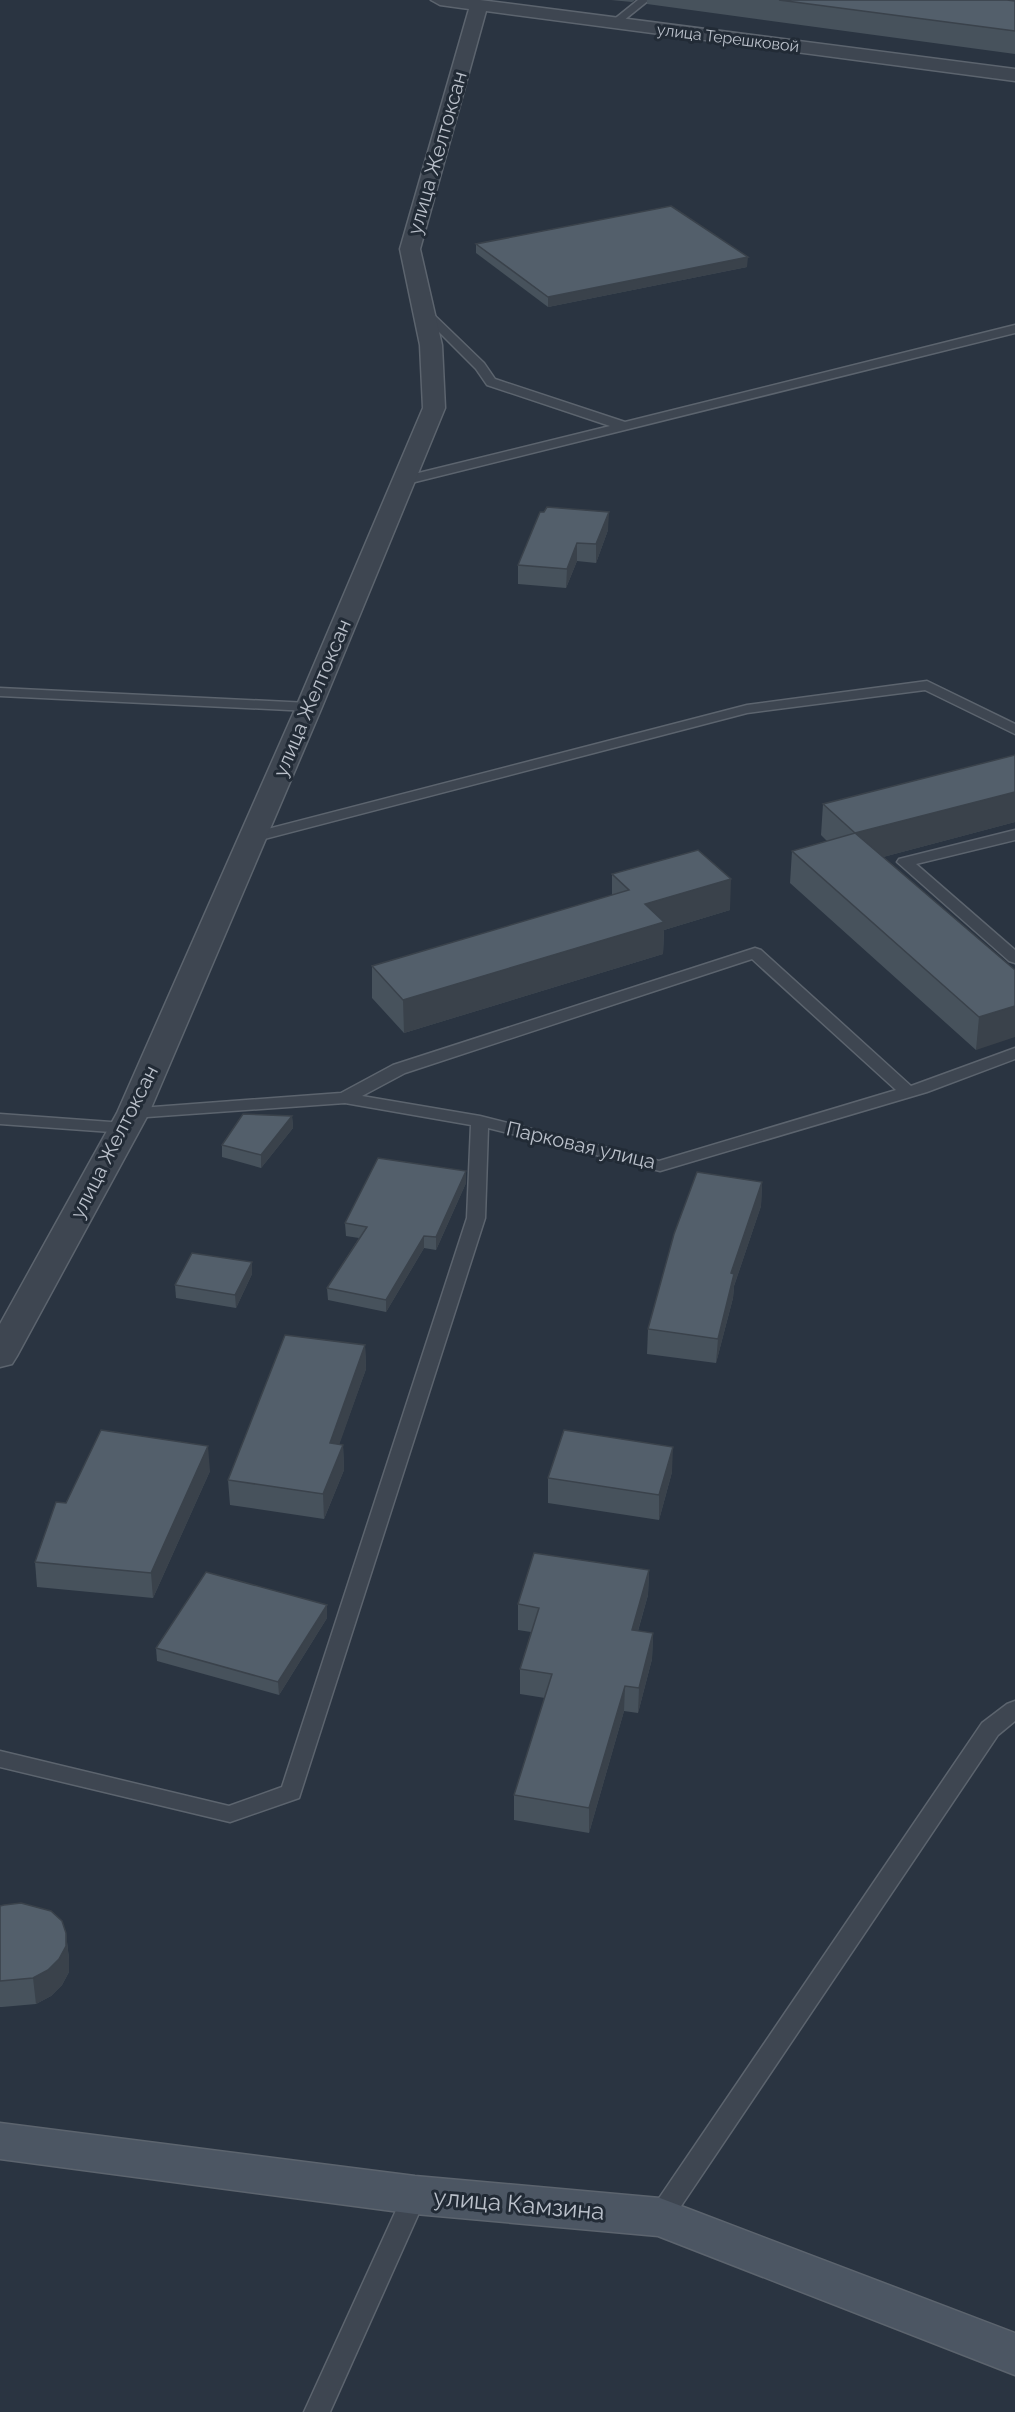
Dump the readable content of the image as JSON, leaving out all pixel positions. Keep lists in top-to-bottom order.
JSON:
{
  "streets": {
    "street": ["улица Терешковой", "улица Желтоксан", "улица Камзина"],
    "lane": ["Парковая улица"]
  },
  "crossings": [
    ["улица Терешковой", "улица Желтоксан"],
    ["улица Желтоксан", "Парковая улица"]
  ]
}
